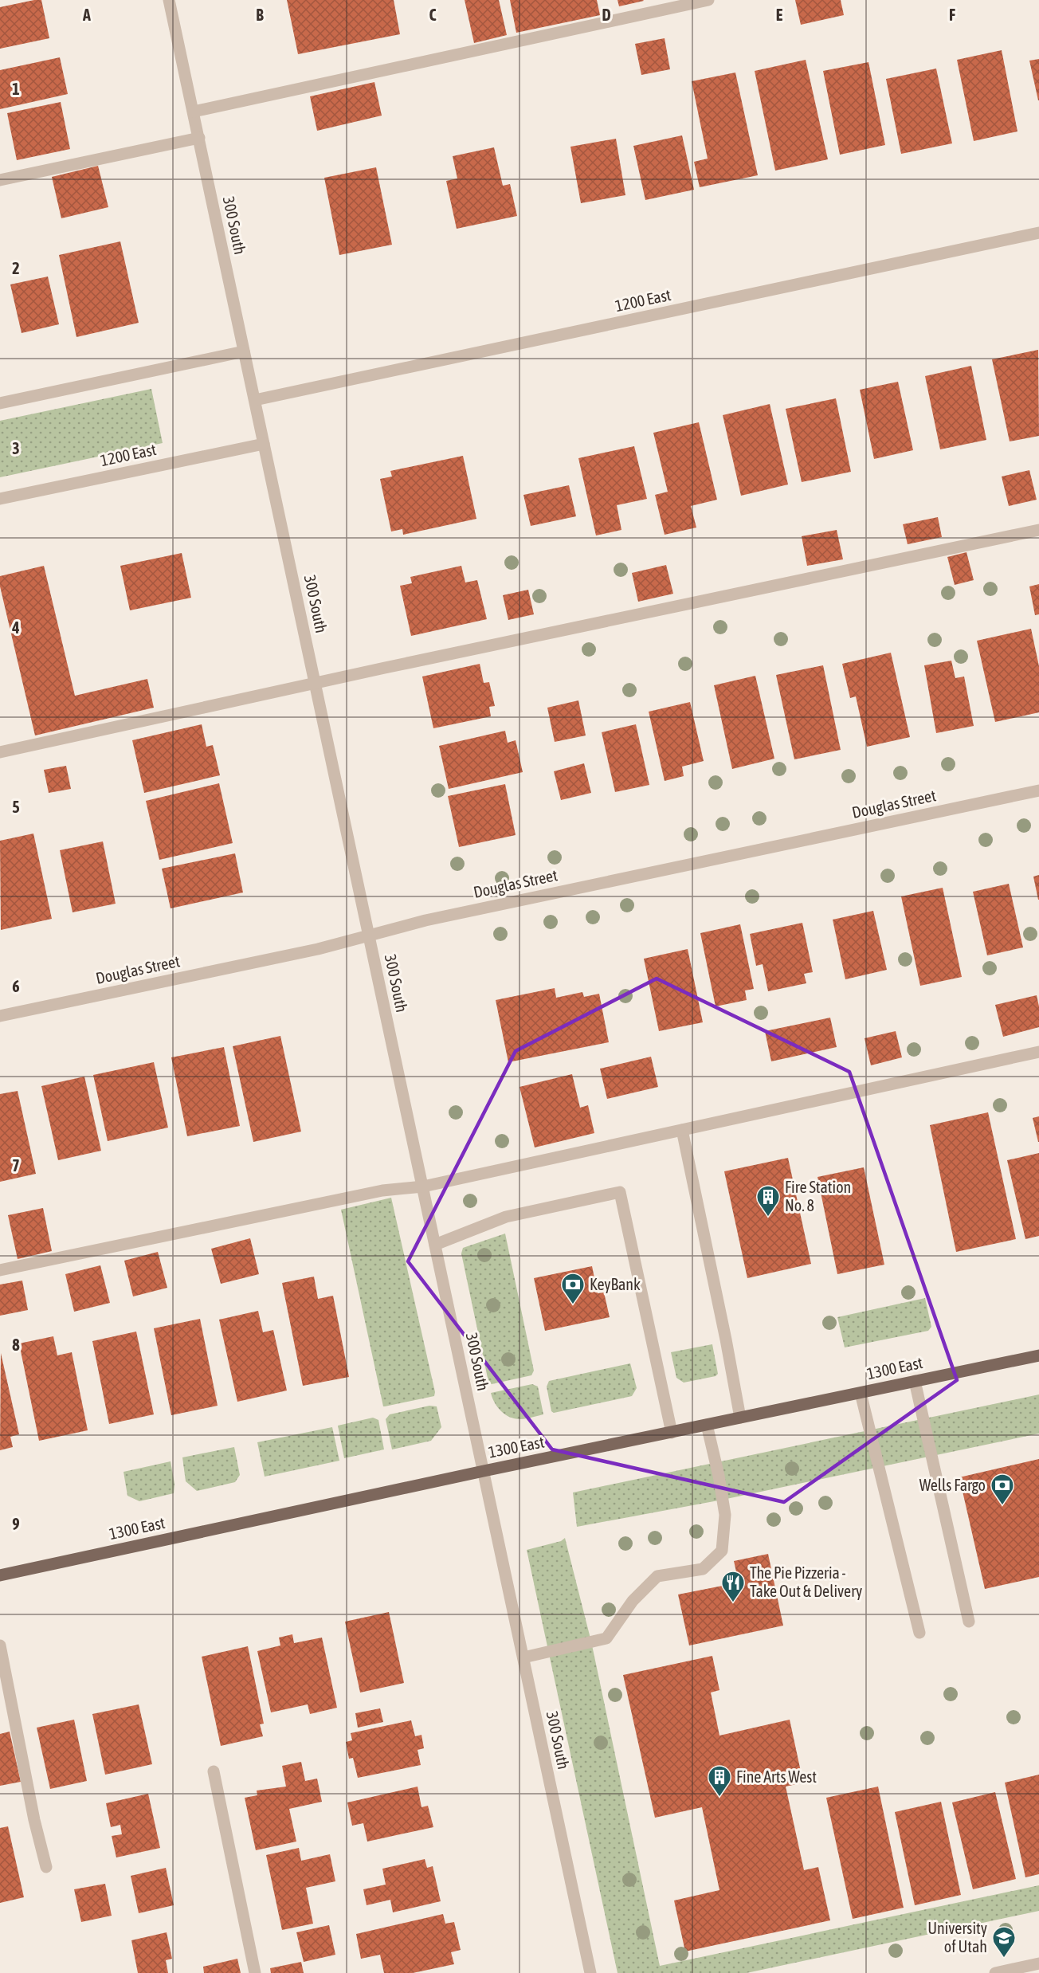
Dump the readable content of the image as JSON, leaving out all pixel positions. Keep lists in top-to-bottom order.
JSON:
{
  "streets": {
    "main road": ["1300 East"],
    "street": ["300 South", "1200 East", "Douglas Street"]
  },
  "crossings": [
    ["300 South", "1200 East"],
    ["300 South", "Douglas Street"],
    ["300 South", "1300 East"]
  ],
  "places": {
    "building": ["Fire Station No. 8", "Fine Arts West"],
    "bank": ["KeyBank", "Wells Fargo"],
    "restaurant": ["The Pie Pizzeria - Take Out & Delivery"],
    "school or university": ["University of Utah"]
  },
  "grid": {
    "columns": [
      "A",
      "B",
      "C",
      "D",
      "E",
      "F"
    ],
    "rows": [
      "1",
      "2",
      "3",
      "4",
      "5",
      "6",
      "7",
      "8",
      "9"
    ]
  }
}
